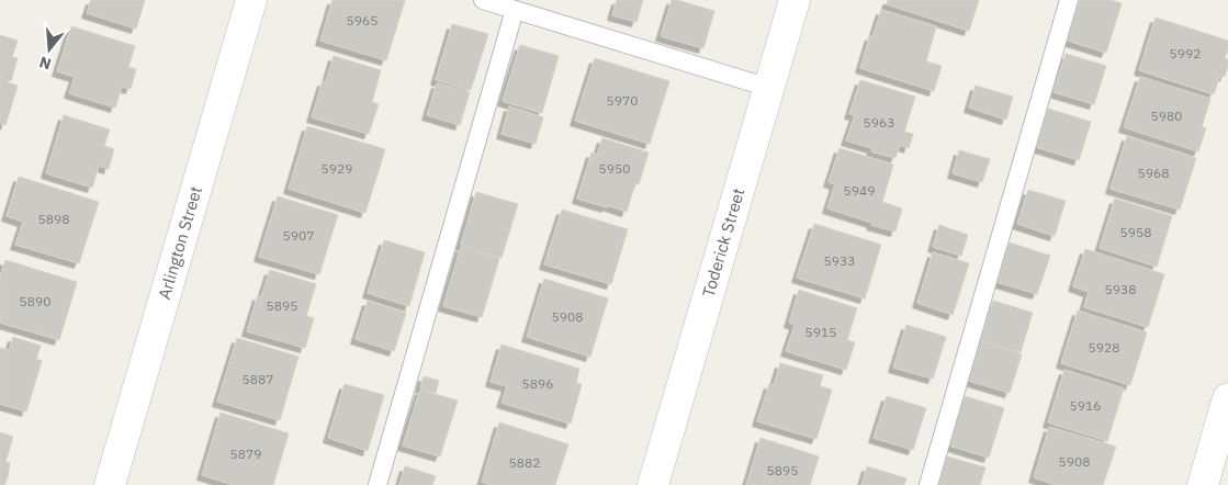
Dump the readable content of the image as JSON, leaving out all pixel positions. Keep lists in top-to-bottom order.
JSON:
{
  "streets": {
    "street": ["Arlington Street", "Toderick Street"]
  },
  "house_numbers": [
    "5965",
    "5992",
    "5970",
    "5980",
    "5963",
    "5929",
    "5950",
    "5968",
    "5949",
    "5898",
    "5958",
    "5907",
    "5933",
    "5938",
    "5890",
    "5895",
    "5908",
    "5915",
    "5928",
    "5887",
    "5896",
    "5916",
    "5879",
    "5908",
    "5882",
    "5895"
  ],
  "north": "bottom"
}
